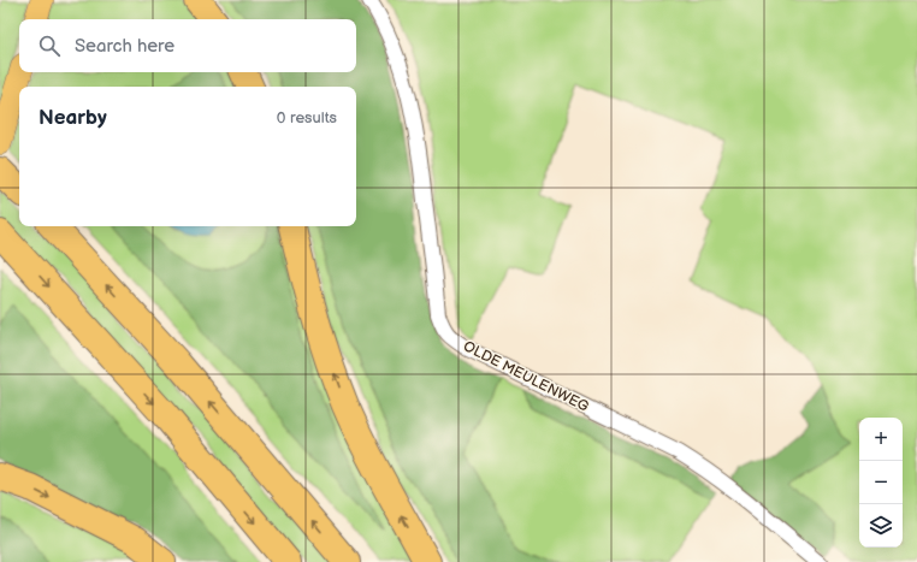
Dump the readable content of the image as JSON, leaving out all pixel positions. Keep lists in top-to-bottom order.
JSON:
{
  "streets": {
    "street": ["OLDE MEULENWEG"]
  },
  "page": {
    "search": "Search here",
    "heading": ["Nearby", "0 results"],
    "map_buttons": ["+", "−"]
  }
}
